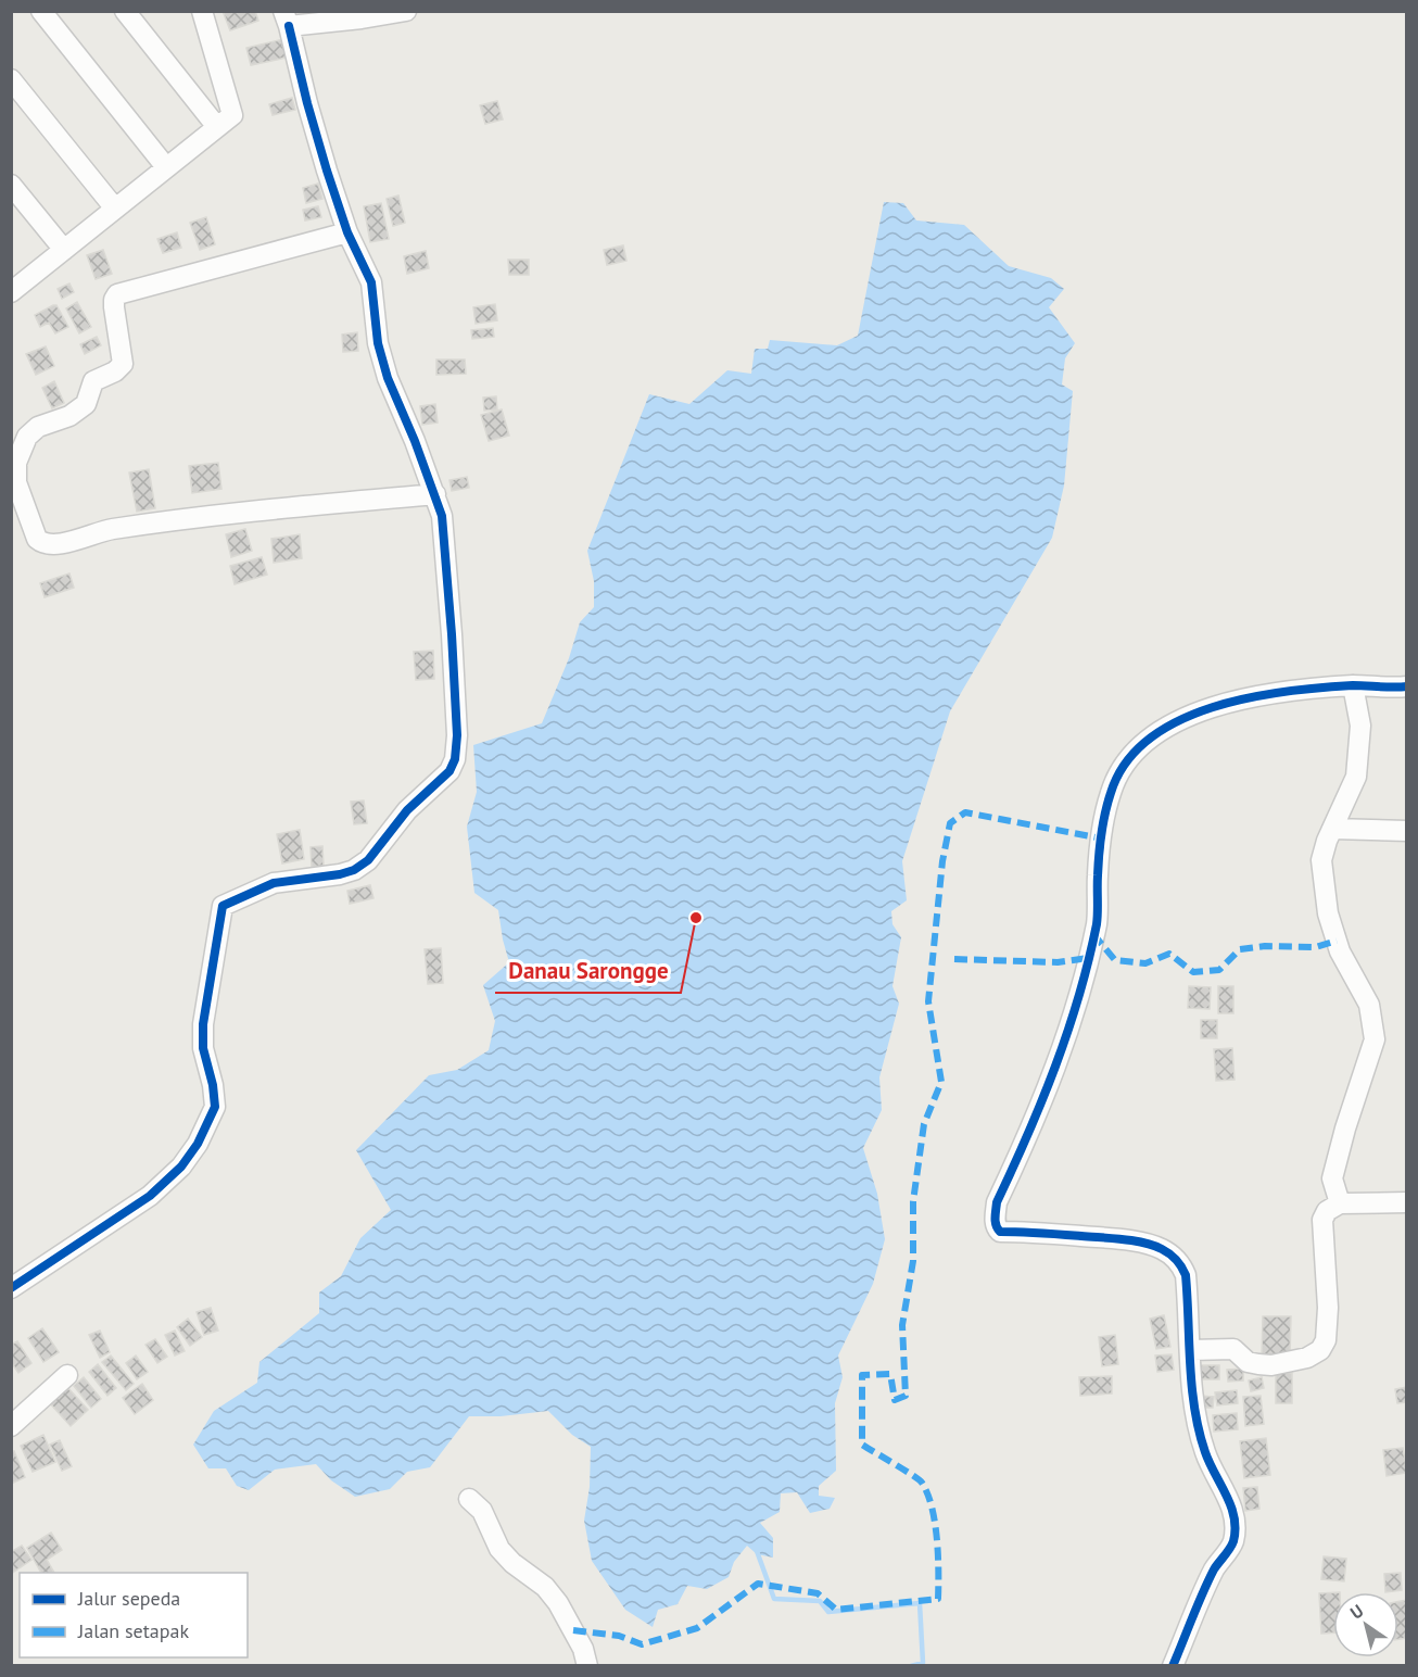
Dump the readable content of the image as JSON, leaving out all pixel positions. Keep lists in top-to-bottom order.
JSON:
{
  "places": ["Danau Sarongge"],
  "legend": ["Jalur sepeda", "Jalan setapak"],
  "north": "top left"
}
